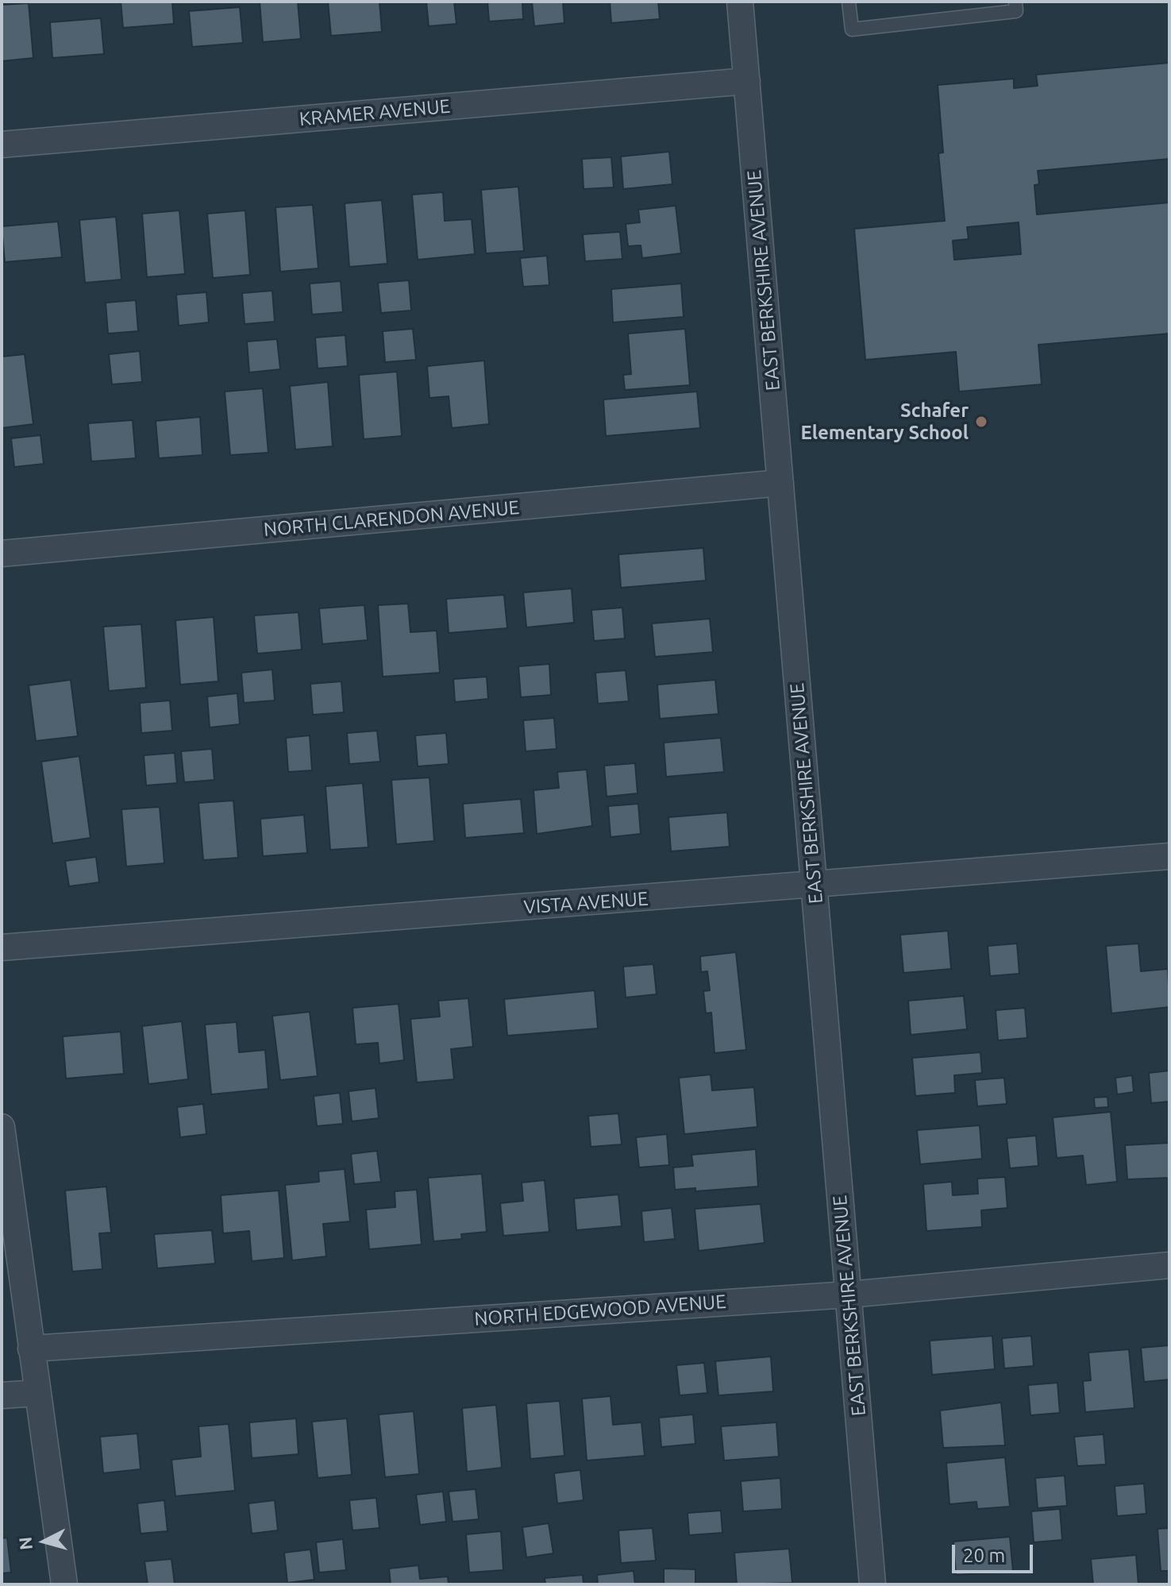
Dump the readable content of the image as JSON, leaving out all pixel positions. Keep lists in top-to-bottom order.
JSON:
{
  "streets": {
    "street": [
      "KRAMER AVENUE",
      "EAST BERKSHIRE AVENUE",
      "NORTH CLARENDON AVENUE",
      "VISTA AVENUE",
      "NORTH EDGEWOOD AVENUE"
    ]
  },
  "crossings": [
    ["KRAMER AVENUE", "EAST BERKSHIRE AVENUE"],
    ["EAST BERKSHIRE AVENUE", "NORTH CLARENDON AVENUE"],
    ["EAST BERKSHIRE AVENUE", "VISTA AVENUE"],
    ["EAST BERKSHIRE AVENUE", "NORTH EDGEWOOD AVENUE"]
  ],
  "places": ["Schafer Elementary School"],
  "scale_bar": "20 m",
  "north": "left"
}
